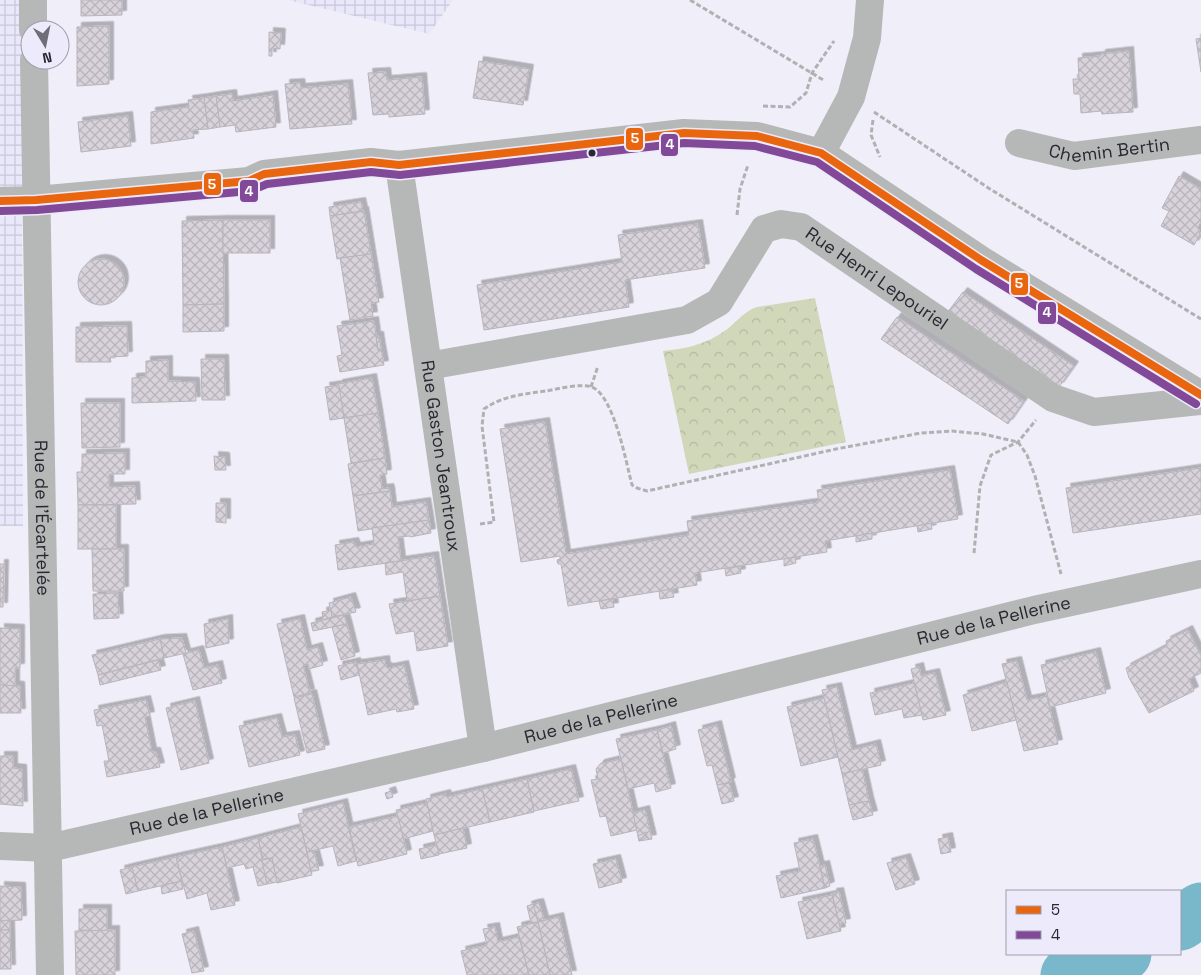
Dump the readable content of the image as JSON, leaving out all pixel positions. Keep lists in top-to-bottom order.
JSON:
{
  "streets": {
    "street": [
      "Chemin Bertin",
      "Rue Henri Lepouriel",
      "Rue Gaston Jeantroux",
      "Rue de l'Écartelée",
      "Rue de la Pellerine"
    ]
  },
  "crossings": [
    ["Rue Henri Lepouriel", "Rue Gaston Jeantroux"],
    ["Rue Gaston Jeantroux", "Rue de la Pellerine"],
    ["Rue de l'Écartelée", "Rue de la Pellerine"]
  ],
  "lines": ["transit line 5", "transit line 4"],
  "legend": ["5", "4"],
  "north": "bottom"
}
